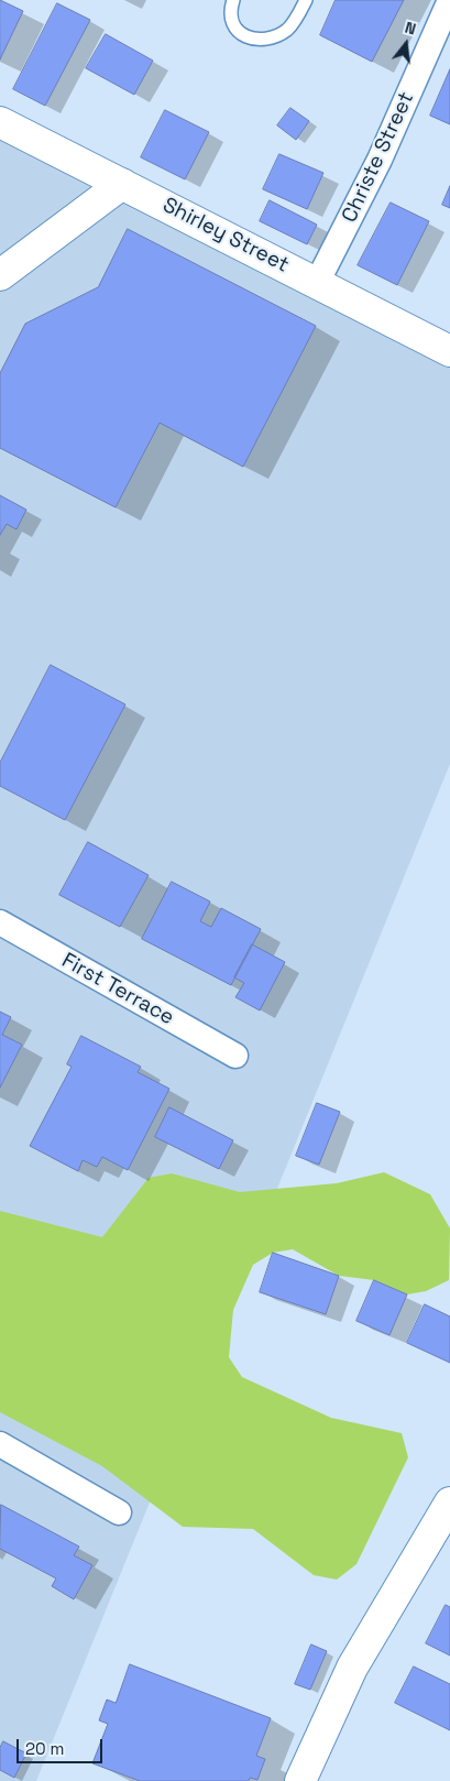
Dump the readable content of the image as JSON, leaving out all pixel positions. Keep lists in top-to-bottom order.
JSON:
{
  "streets": {
    "main road": ["Shirley Street"],
    "street": ["Christe Street", "First Terrace"]
  },
  "crossings": [
    ["Christe Street", "Shirley Street"]
  ],
  "scale_bar": "20 m",
  "north": "top"
}
